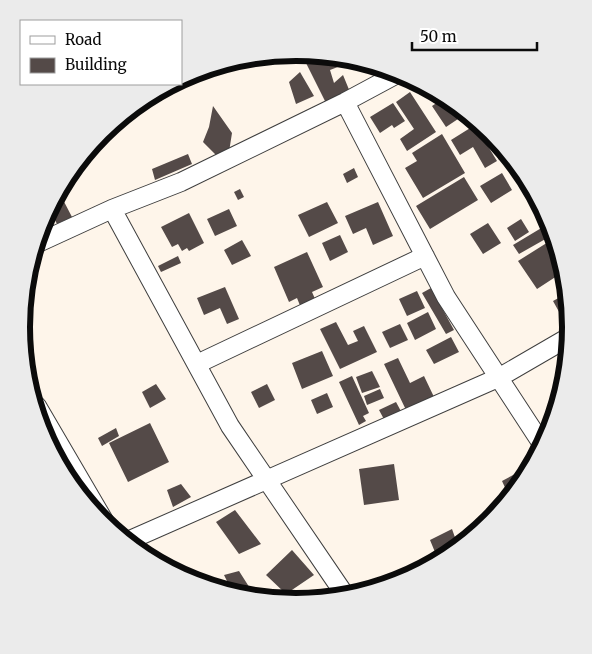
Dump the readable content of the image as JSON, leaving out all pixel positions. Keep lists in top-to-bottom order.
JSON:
{
  "legend": ["Road", "Building"],
  "scale_bar": "50 m"
}
